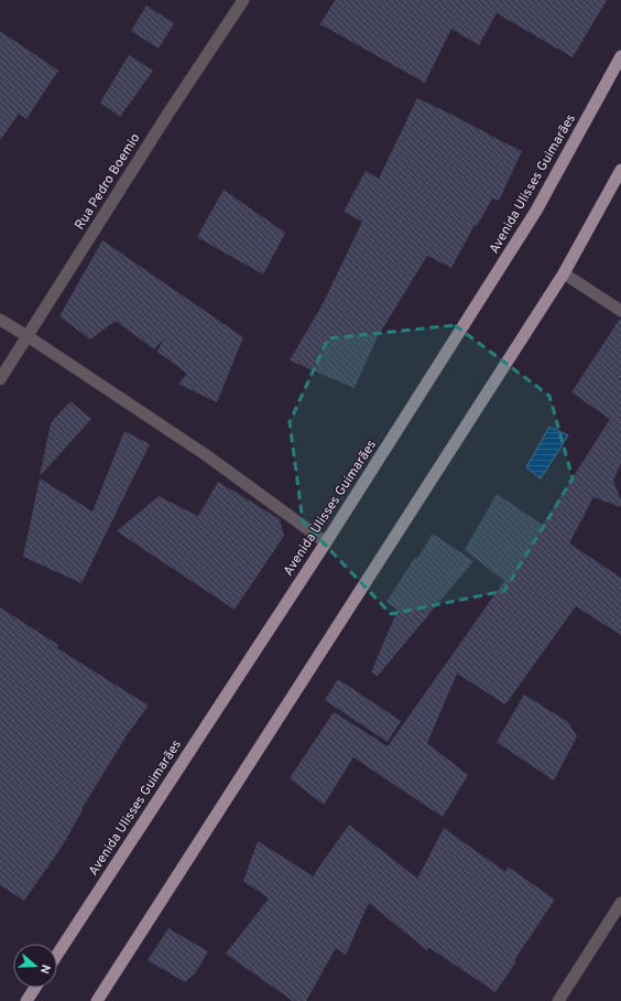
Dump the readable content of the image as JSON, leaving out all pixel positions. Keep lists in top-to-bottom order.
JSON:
{
  "streets": {
    "main road": ["Avenida Ulisses Guimarães"],
    "street": ["Rua Pedro Boemio"]
  },
  "north": "right"
}
